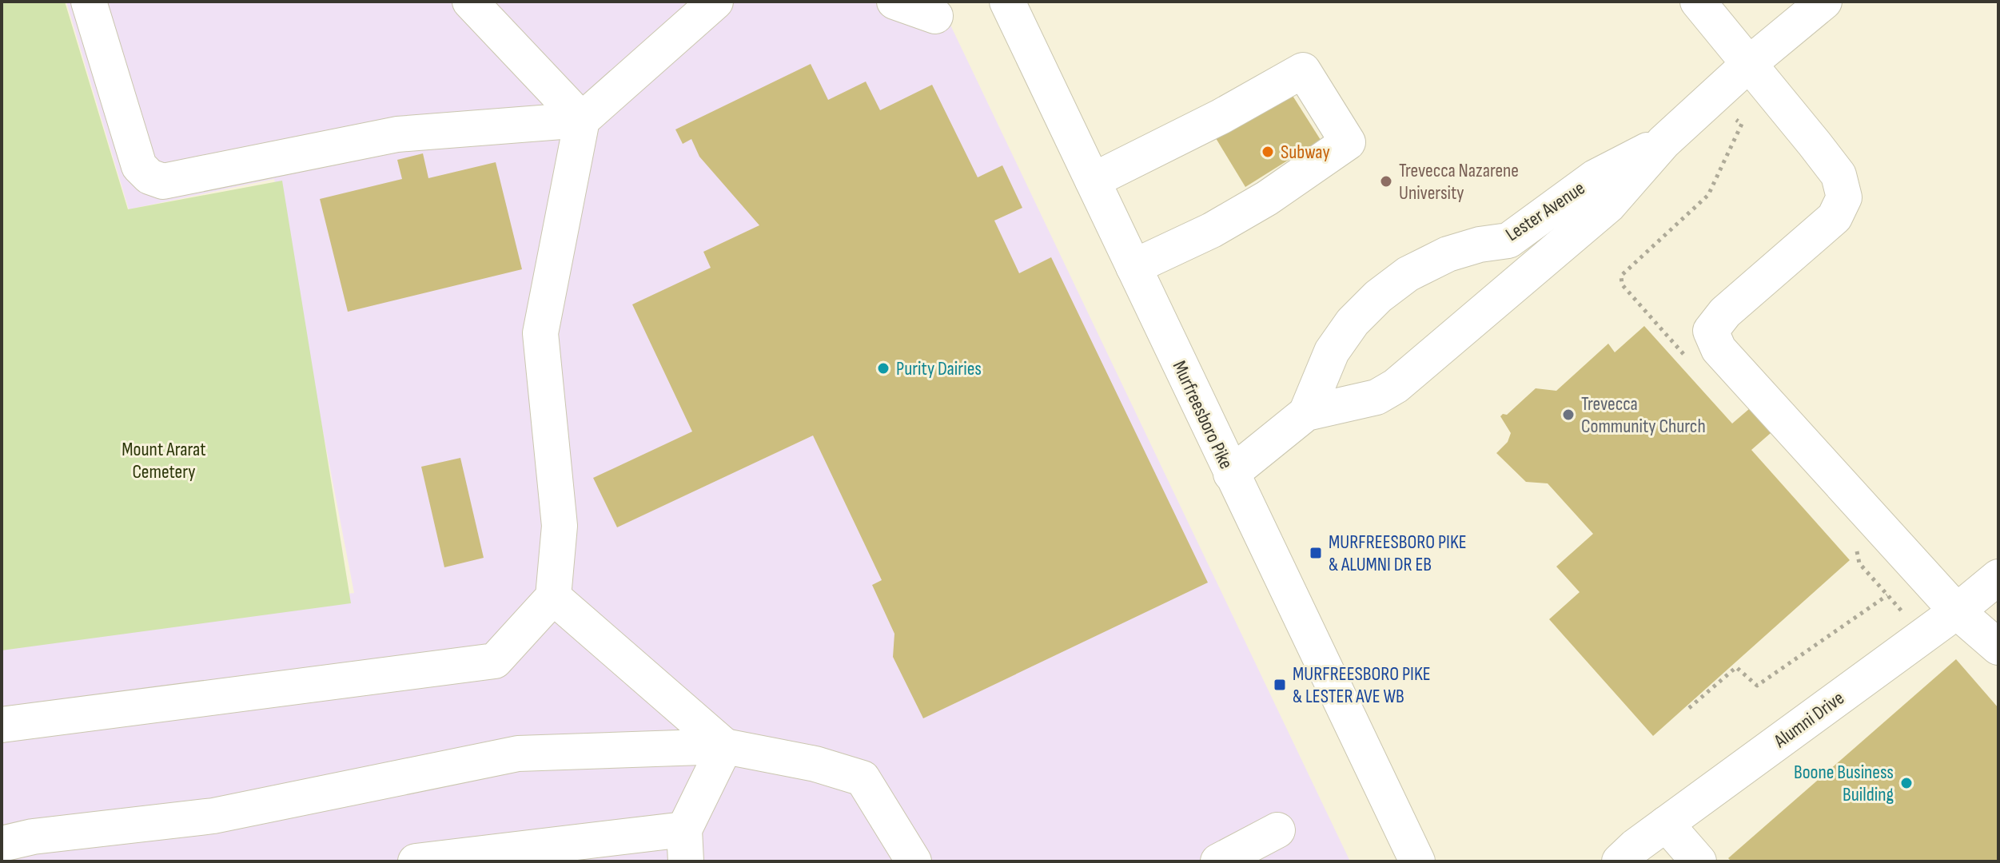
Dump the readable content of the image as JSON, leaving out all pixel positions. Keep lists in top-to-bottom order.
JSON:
{
  "streets": {
    "street": ["Lester Avenue", "Murfreesboro Pike", "Alumni Drive"]
  },
  "crossings": [
    ["Lester Avenue", "Murfreesboro Pike"]
  ],
  "parks": ["Mount Ararat Cemetery"],
  "places": {
    "other": [
      "Subway",
      "Trevecca Nazarene University",
      "Purity Dairies",
      "Trevecca Community Church",
      "Boone Business Building"
    ],
    "transit": ["MURFREESBORO PIKE & ALUMNI DR EB", "MURFREESBORO PIKE & LESTER AVE WB"]
  }
}
